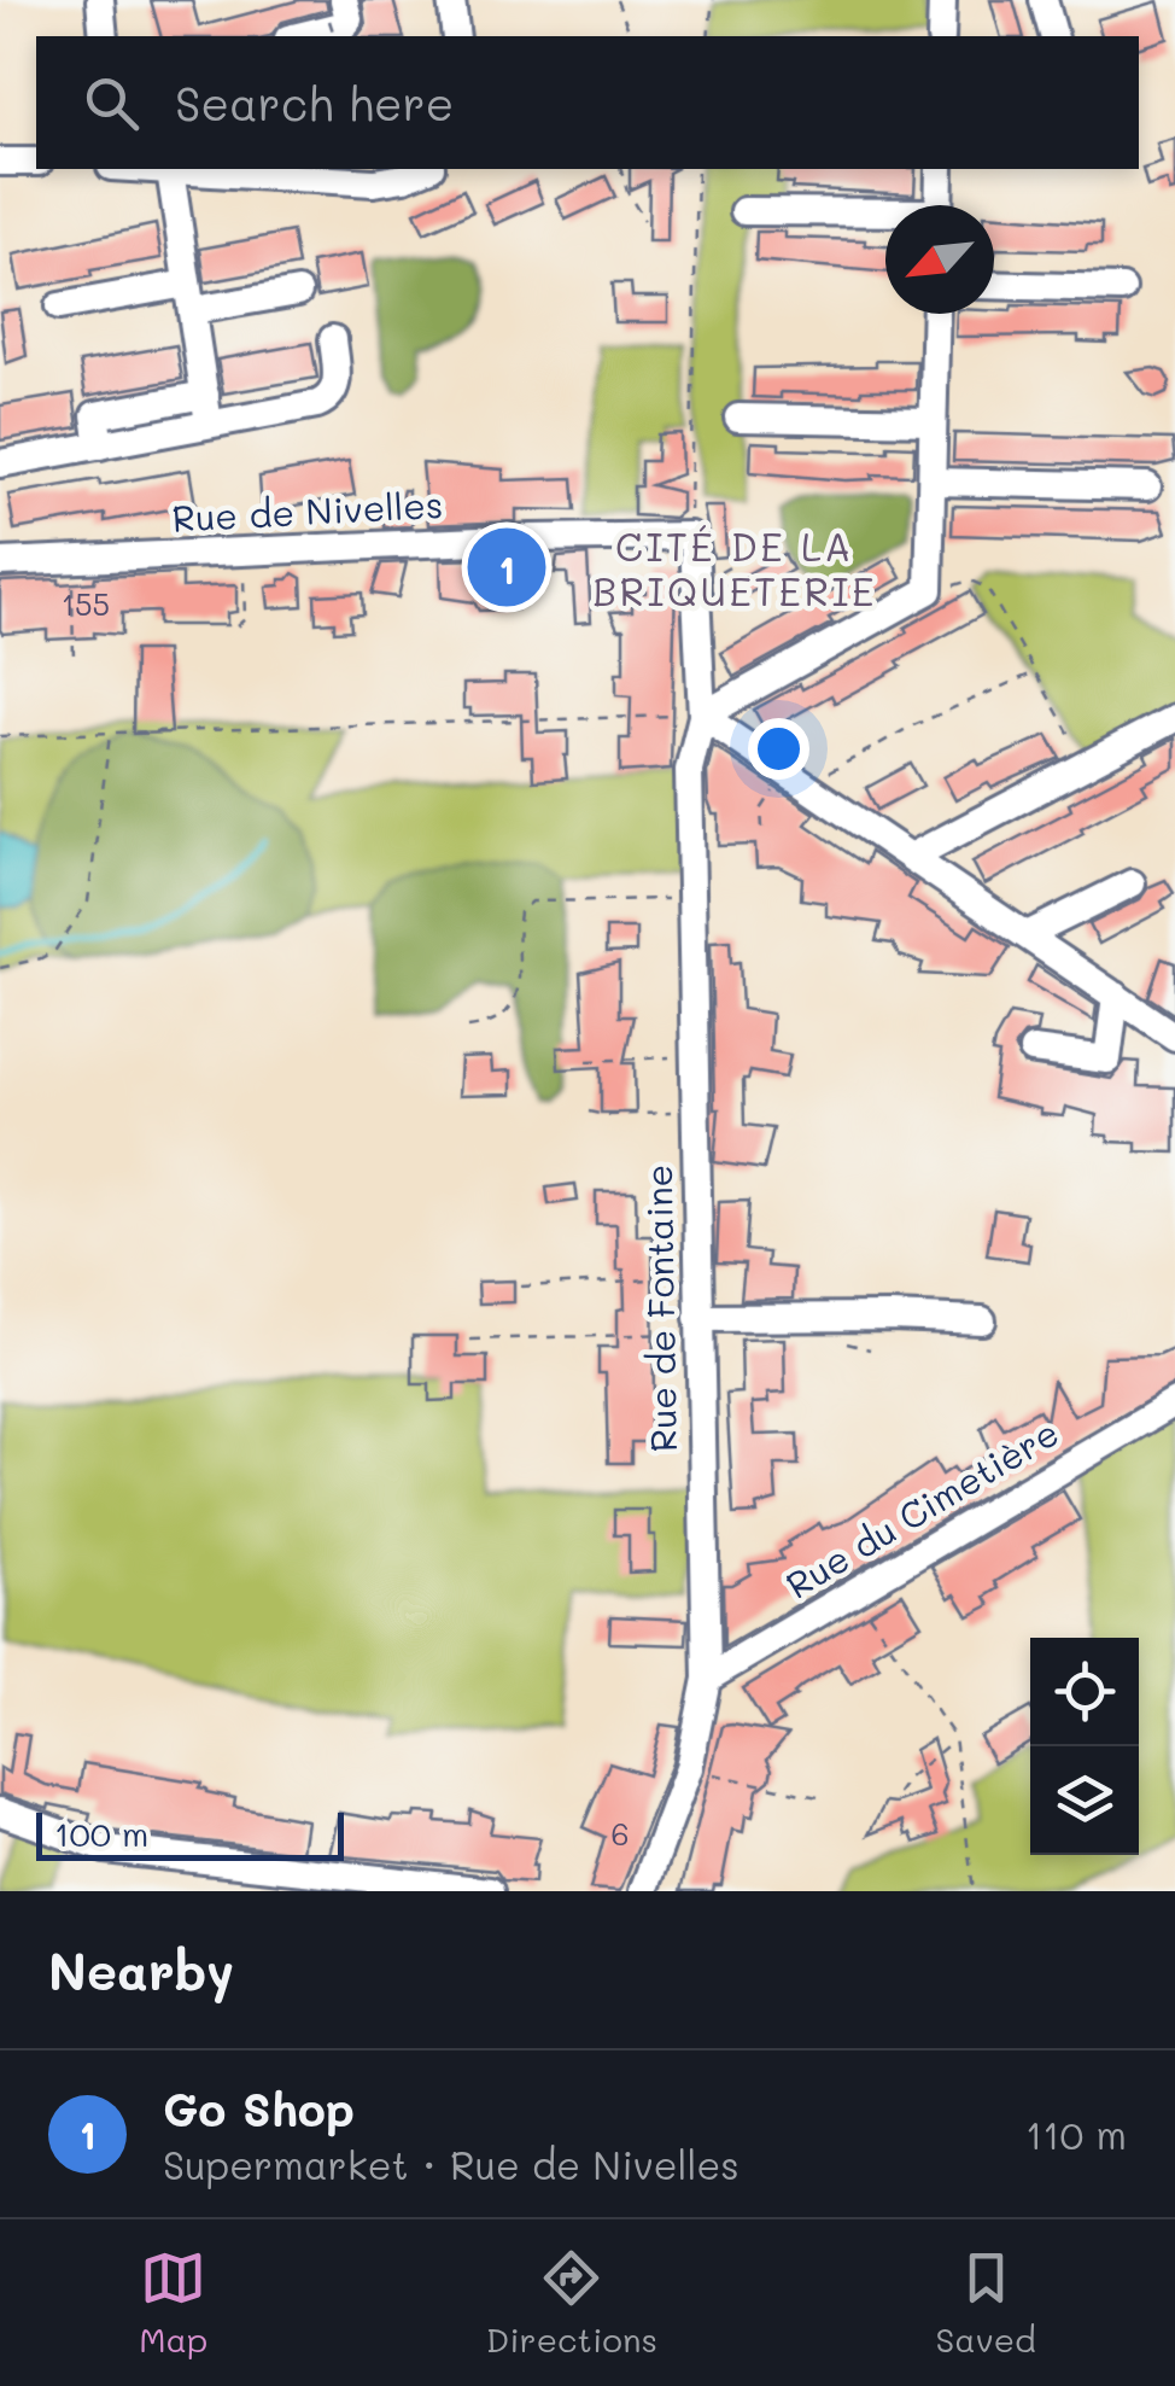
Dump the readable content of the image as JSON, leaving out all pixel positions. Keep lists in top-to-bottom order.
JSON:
{
  "streets": {
    "street": ["Rue de Nivelles", "Rue de Fontaine", "Rue du Cimetière"]
  },
  "crossings": [
    ["Rue de Fontaine", "Rue du Cimetière"]
  ],
  "districts": ["CITÉ DE LA BRIQUETERIE"],
  "house_numbers": ["155", "6"],
  "scale_bar": "100 m",
  "north": "bottom left",
  "page": {
    "search": "Search here",
    "pins": "1",
    "scale": "100 m",
    "heading": "Nearby",
    "list": [
      {
        "mark": "1",
        "name": "Go Shop",
        "note": "Supermarket · Rue de Nivelles",
        "value": "110 m"
      }
    ],
    "nav": ["Map", "Directions", "Saved"]
  }
}
